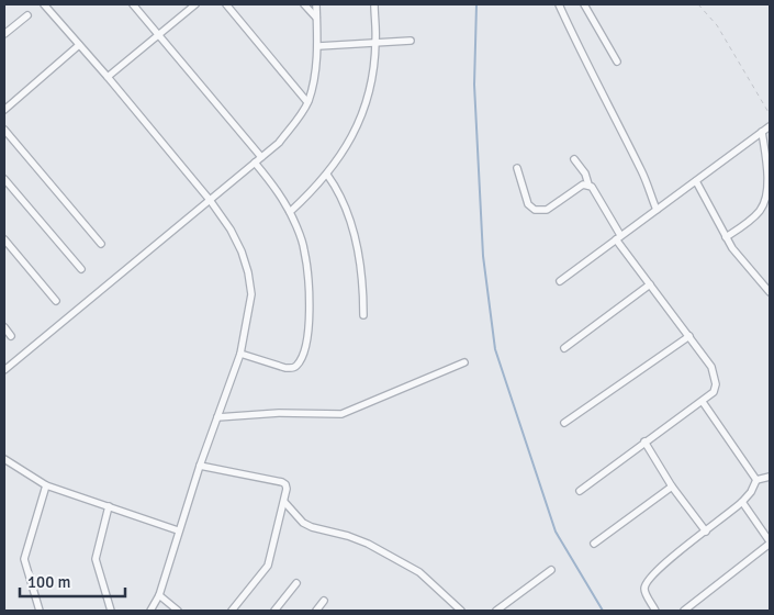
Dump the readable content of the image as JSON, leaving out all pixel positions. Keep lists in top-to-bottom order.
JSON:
{
  "scale_bar": "100 m"
}
